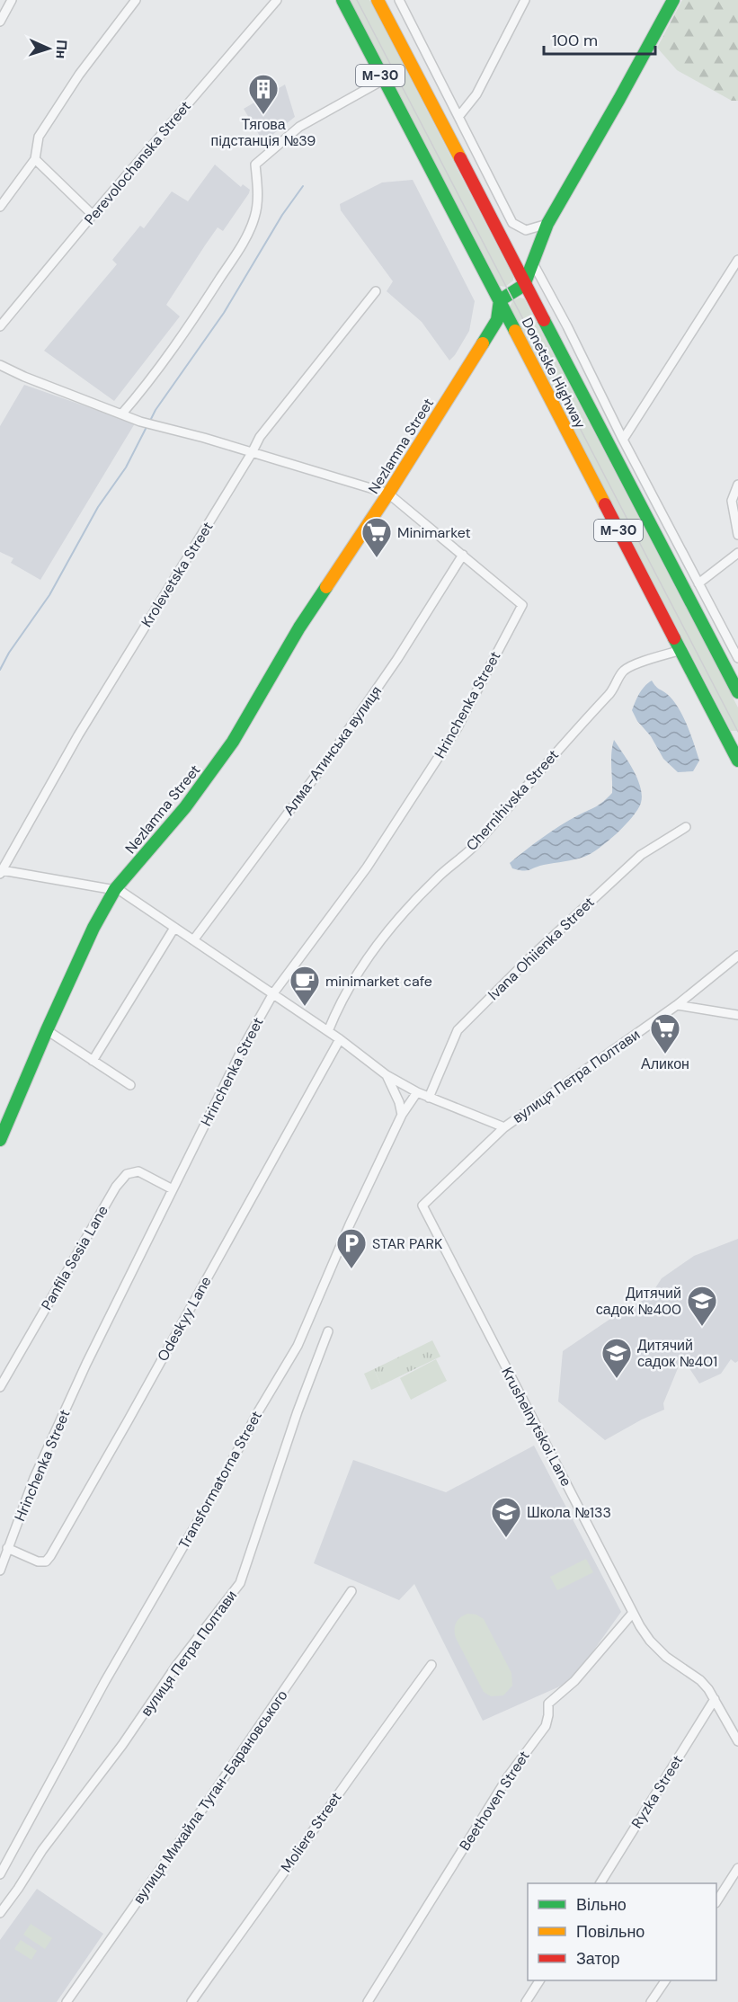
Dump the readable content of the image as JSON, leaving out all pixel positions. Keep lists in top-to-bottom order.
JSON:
{
  "streets": {
    "main road": ["М-30", "Donetske Highway", "Nezlamna Street"],
    "street": [
      "Perevolochanska Street",
      "Krolevetska Street",
      "Hrinchenka Street",
      "Алма-Атинська вулиця",
      "Chernihivska Street",
      "Ivana Ohiienka Street",
      "вулиця Петра Полтави",
      "Panfila Sesia Lane",
      "Odeskyy Lane",
      "Krushelnytskoi Lane",
      "Transformatorna Street",
      "Ryzka Street",
      "вулиця Михайла Туган-Барановського",
      "Beethoven Street",
      "Moliere Street"
    ]
  },
  "crossings": [
    ["Donetske Highway", "Nezlamna Street"],
    ["Donetske Highway", "Chernihivska Street"],
    ["Hrinchenka Street", "Алма-Атинська вулиця"],
    ["Hrinchenka Street", "Panfila Sesia Lane"],
    ["Hrinchenka Street", "Odeskyy Lane"],
    ["вулиця Петра Полтави", "Krushelnytskoi Lane"],
    ["Krushelnytskoi Lane", "Ryzka Street"],
    ["Krushelnytskoi Lane", "Beethoven Street"]
  ],
  "places": {
    "building": ["Тягова пiдстанцiя №39"],
    "supermarket": ["Minimarket", "Аликон"],
    "cafe": ["minimarket cafe"],
    "parking": ["STAR PARK"],
    "school or university": ["Дитячий садок №400", "Дитячий садок №401", "Школа №133"]
  },
  "legend": ["Вільно", "Повільно", "Затор"],
  "scale_bar": "100 m",
  "north": "right"
}
